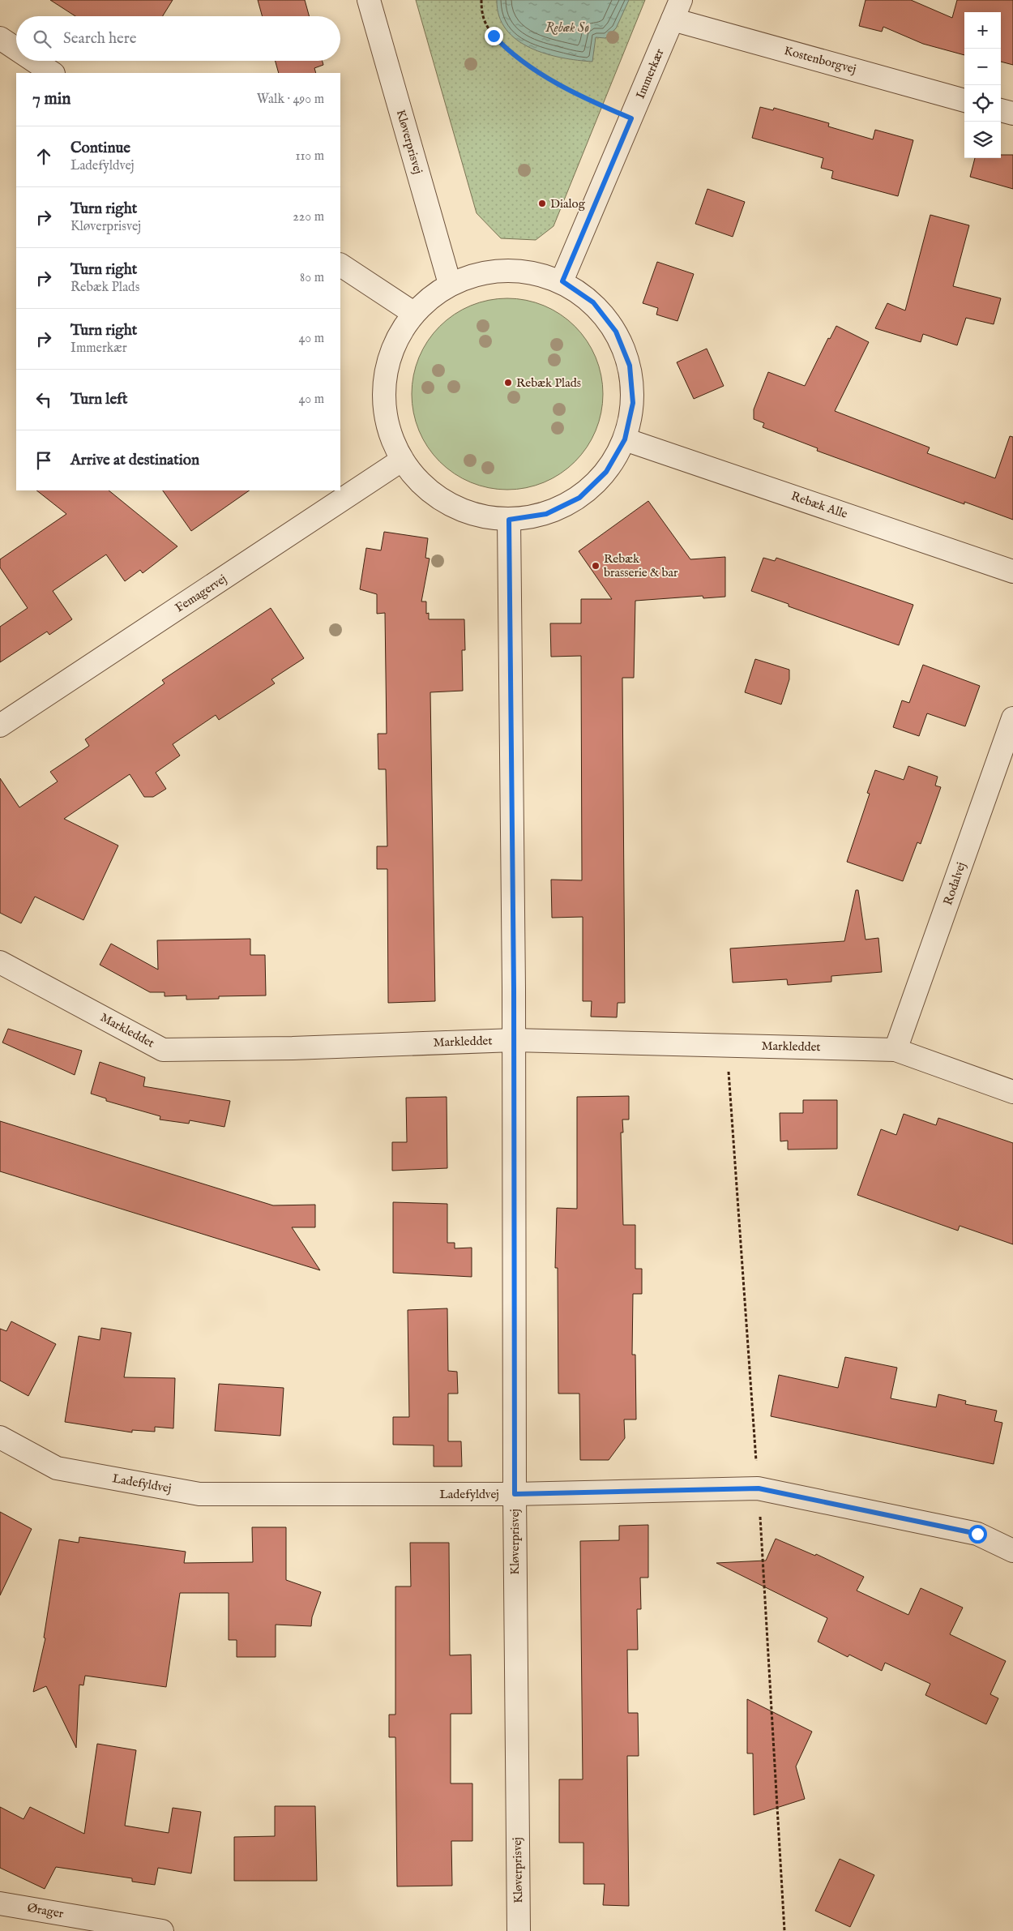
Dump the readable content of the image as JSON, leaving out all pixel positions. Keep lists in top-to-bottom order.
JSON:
{
  "streets": {
    "street": [
      "Kostenborgvej",
      "Immerkær",
      "Kløverprisvej",
      "Rebæk Alle",
      "Femagervej",
      "Rodalvej",
      "Markleddet",
      "Ladefyldvej",
      "Ørager"
    ]
  },
  "crossings": [
    ["Kostenborgvej", "Immerkær"],
    ["Kløverprisvej", "Markleddet"],
    ["Kløverprisvej", "Ladefyldvej"],
    ["Rodalvej", "Markleddet"]
  ],
  "water": ["Rebæk Sø"],
  "places": ["Dialog", "Rebæk Plads", "Rebæk brasserie & bar"],
  "page": {
    "map_buttons": ["+", "−"],
    "search": "Search here",
    "heading": ["7 min", "Walk · 490 m"],
    "list": [
      ["Continue", "Ladefyldvej", "110 m"],
      ["Turn right", "Kløverprisvej", "220 m"],
      ["Turn right", "Rebæk Plads", "80 m"],
      ["Turn right", "Immerkær", "40 m"],
      ["Turn left", "40 m"],
      "Arrive at destination"
    ]
  }
}
